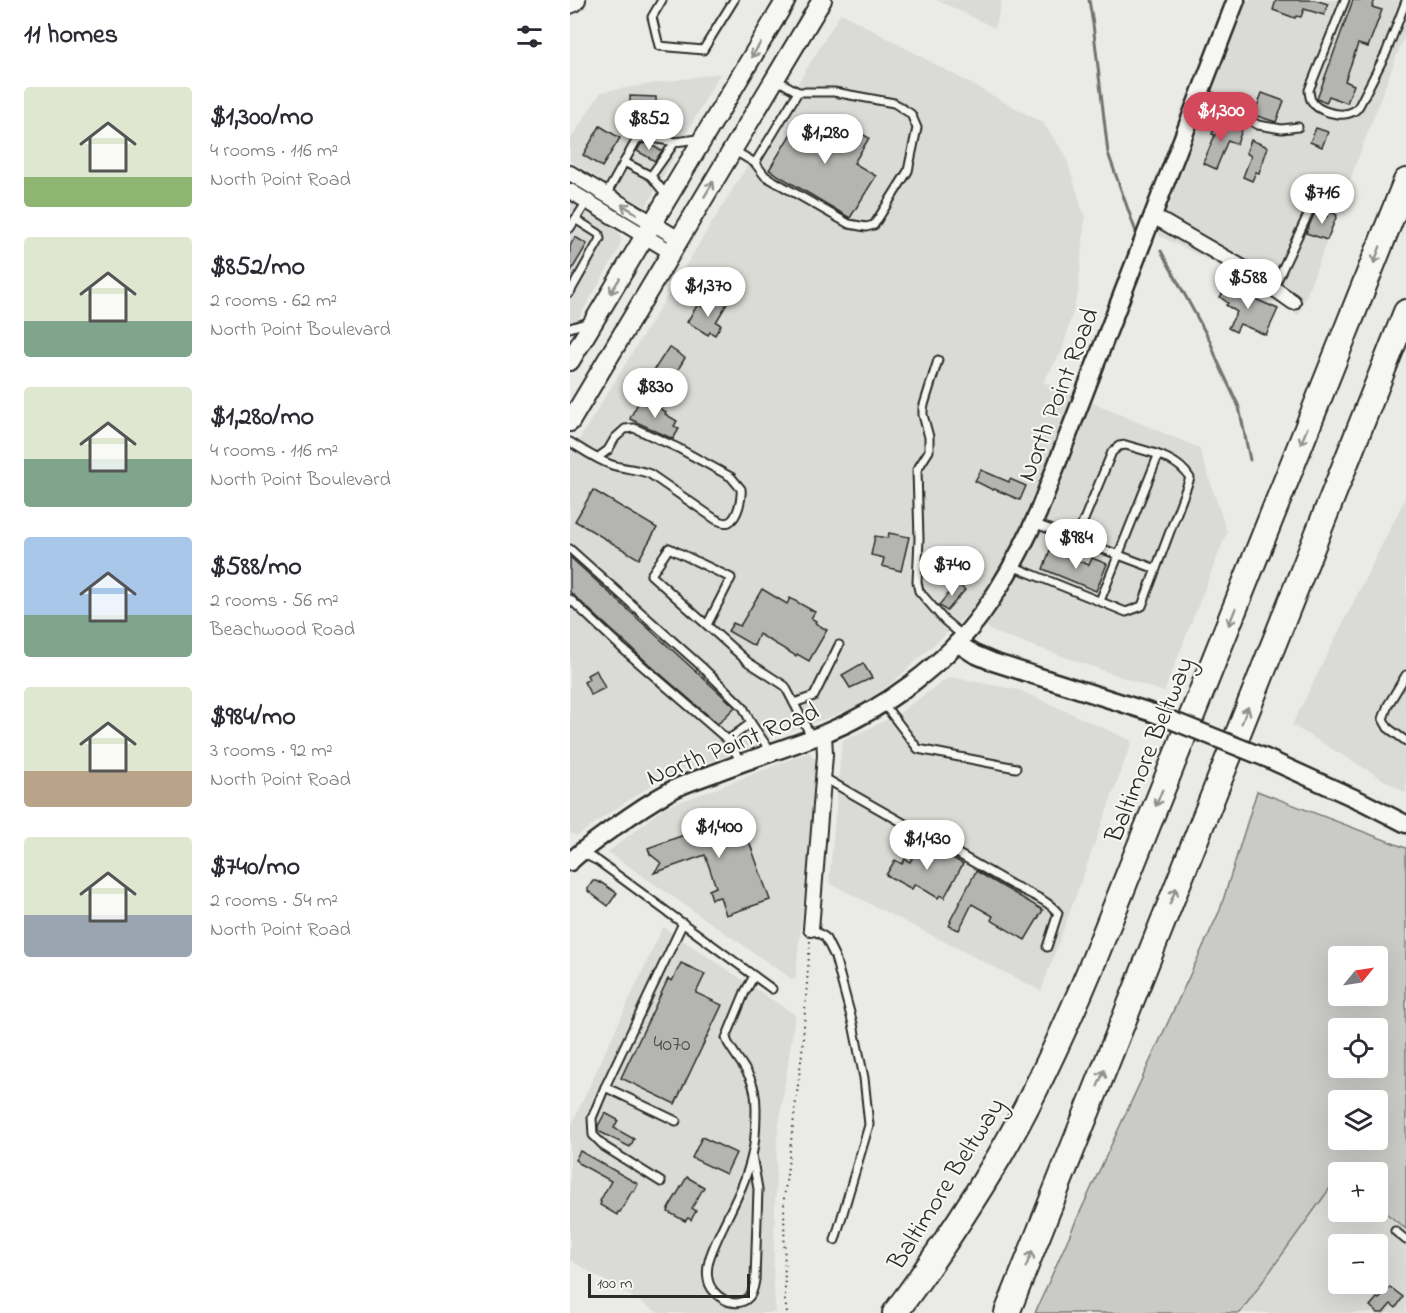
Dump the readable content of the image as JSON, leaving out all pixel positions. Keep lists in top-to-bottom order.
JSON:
{
  "streets": {
    "highway": ["Baltimore Beltway"],
    "street": ["North Point Road"]
  },
  "house_numbers": ["4070"],
  "scale_bar": "100 m",
  "north": "top right",
  "page": {
    "heading": "11 homes",
    "list": [
      {
        "name": "$1,300/mo",
        "note": "4 rooms · 116 m² · North Point Road"
      },
      {
        "name": "$852/mo",
        "note": "2 rooms · 62 m² · North Point Boulevard"
      },
      {
        "name": "$1,280/mo",
        "note": "4 rooms · 116 m² · North Point Boulevard"
      },
      {
        "name": "$588/mo",
        "note": "2 rooms · 56 m² · Beachwood Road"
      },
      {
        "name": "$984/mo",
        "note": "3 rooms · 92 m² · North Point Road"
      },
      {
        "name": "$740/mo",
        "note": "2 rooms · 54 m² · North Point Road"
      }
    ],
    "price": [
      "$1,300",
      "$852",
      "$1,280",
      "$716",
      "$588",
      "$1,370",
      "$830",
      "$984",
      "$740",
      "$1,400",
      "$1,430"
    ],
    "map_buttons": ["+", "−"],
    "scale": "100 m"
  }
}
